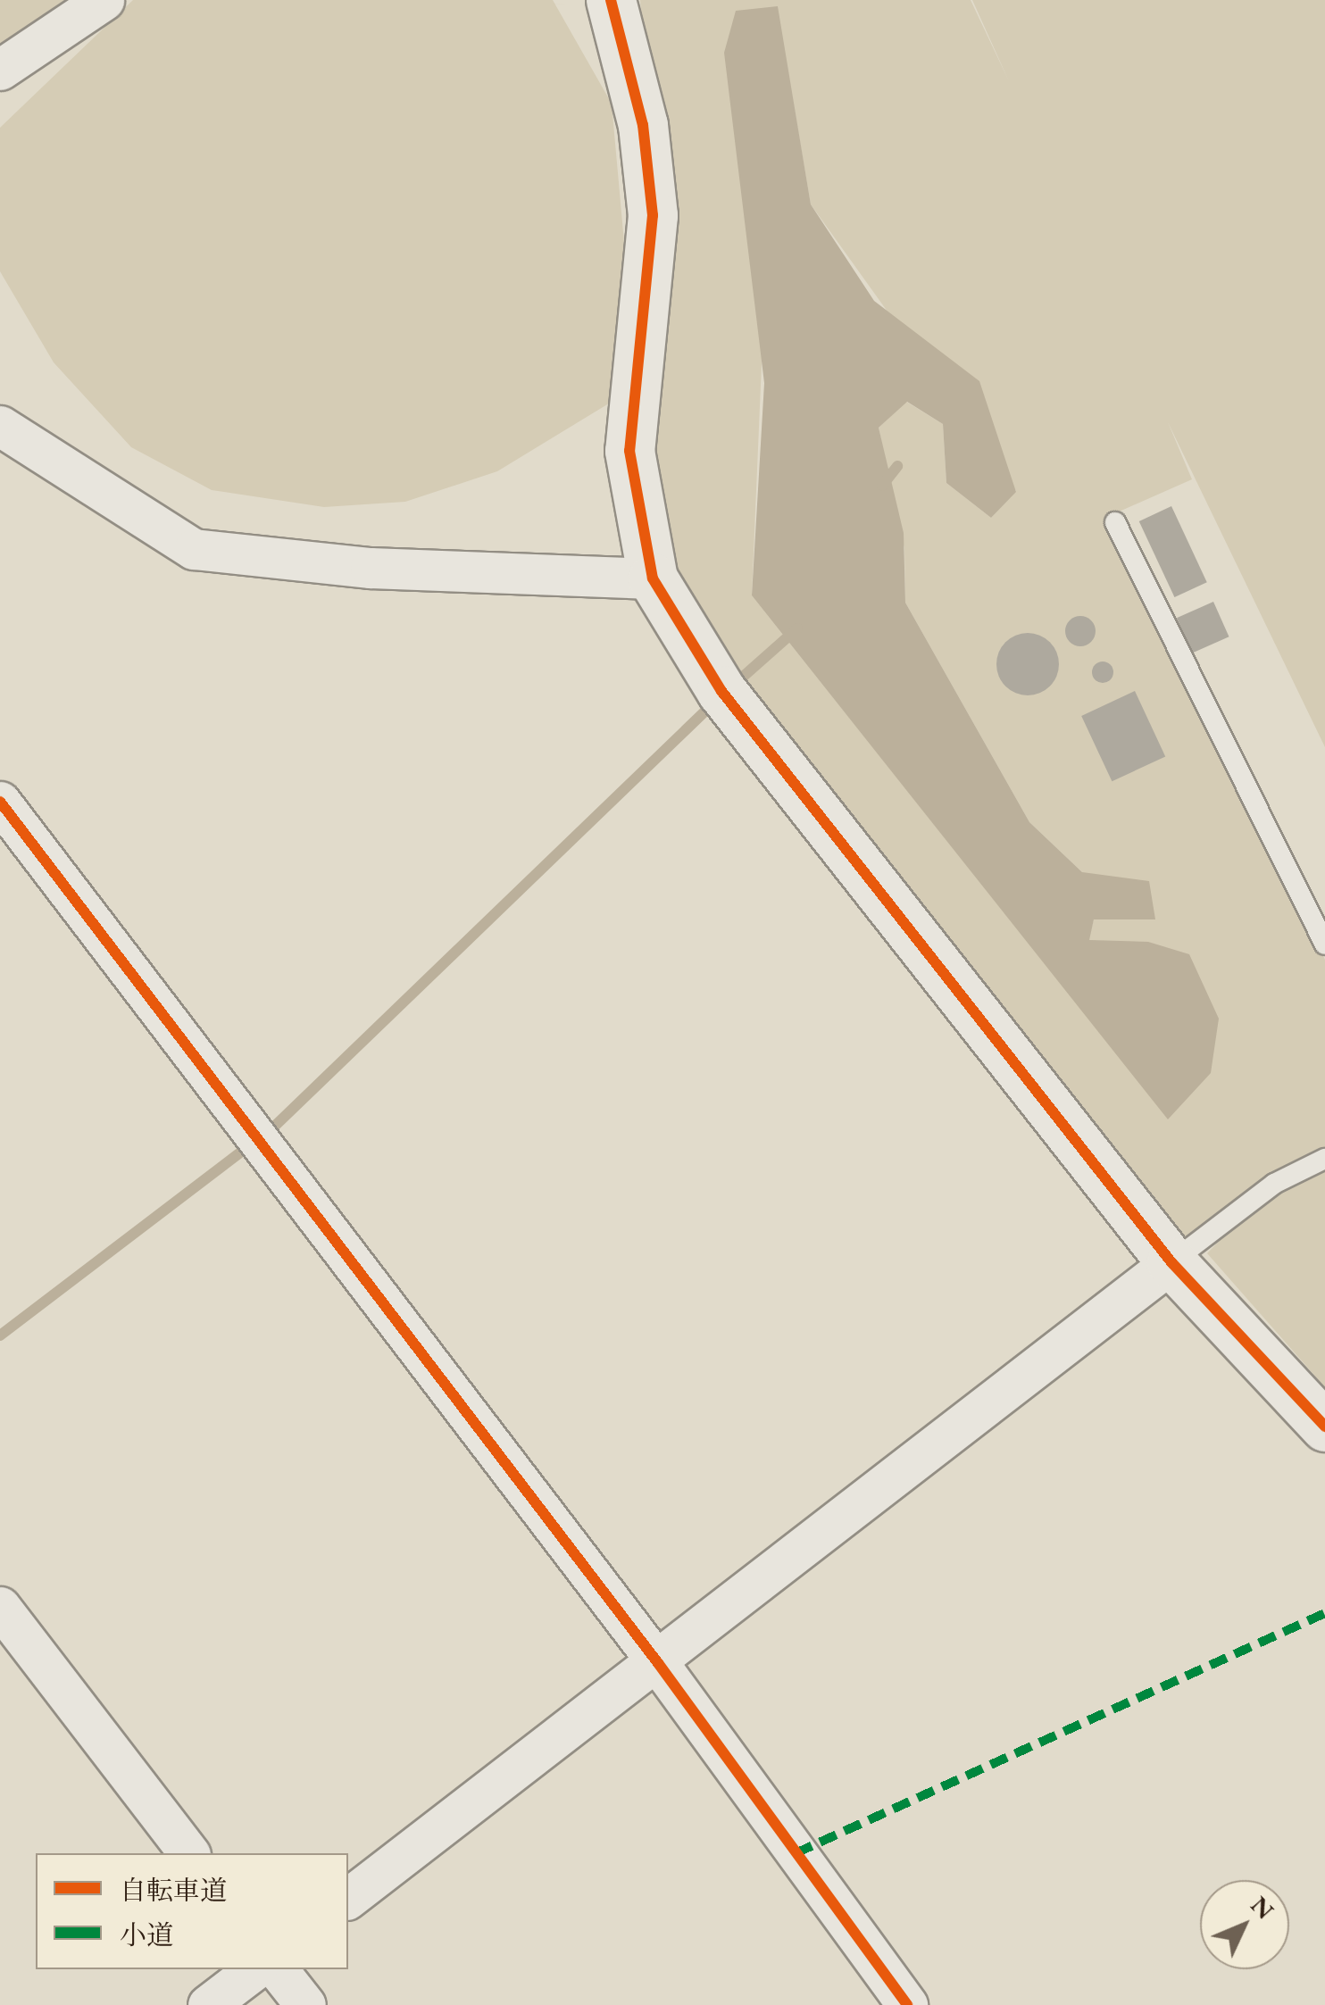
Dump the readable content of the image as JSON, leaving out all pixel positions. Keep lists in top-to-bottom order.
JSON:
{
  "legend": ["自転車道", "小道"],
  "north": "top right"
}
